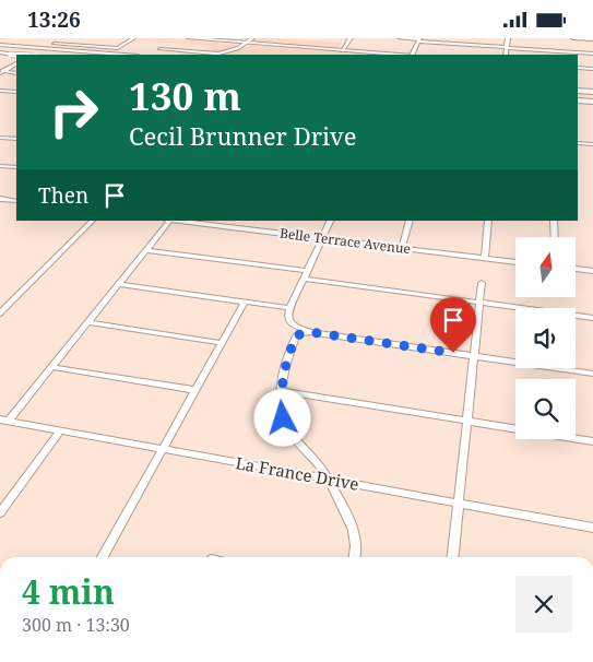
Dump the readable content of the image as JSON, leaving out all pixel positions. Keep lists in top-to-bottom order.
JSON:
{
  "streets": {
    "street": ["Belle Terrace Avenue", "La France Drive"]
  },
  "north": "top",
  "page": {
    "status": "13:26",
    "turn": ["130 m", "Cecil Brunner Drive"],
    "then": "Then",
    "heading": ["4 min", "300 m · 13:30"]
  }
}
